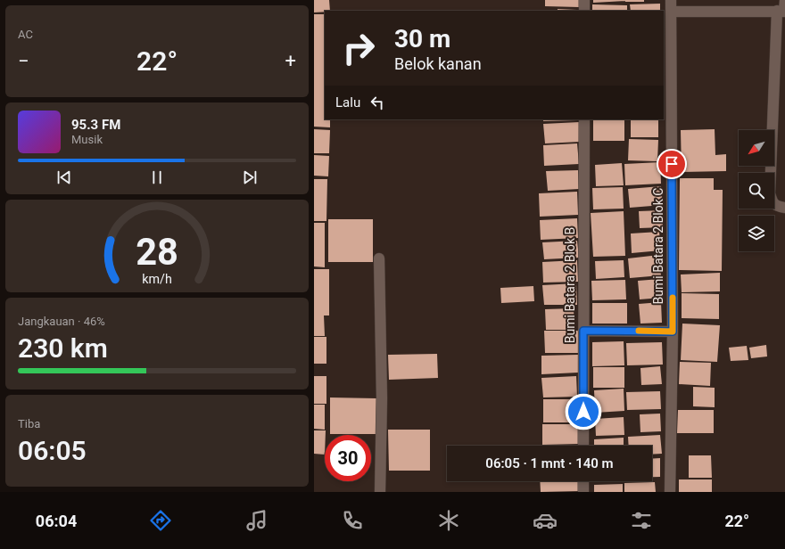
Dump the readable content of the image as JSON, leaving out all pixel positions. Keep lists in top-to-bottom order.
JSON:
{
  "streets": {
    "street": ["Bumi Batara 2 Blok C", "Bumi Batara 2 Blok B"]
  },
  "north": "bottom left",
  "page": {
    "tile": [
      "AC",
      ["Jangkauan · 46%", "230 km"],
      ["Tiba", "06:05"]
    ],
    "turn": ["30 m", "Belok kanan"],
    "heat": ["−", "22°", "+"],
    "then": "Lalu",
    "song": ["95.3 FM", "Musik"],
    "limit": "30",
    "trip": "06:05 · 1 mnt · 140 m",
    "tabs": ["06:04", "22°"],
    "gauge": ["28", "km/h"]
  }
}
